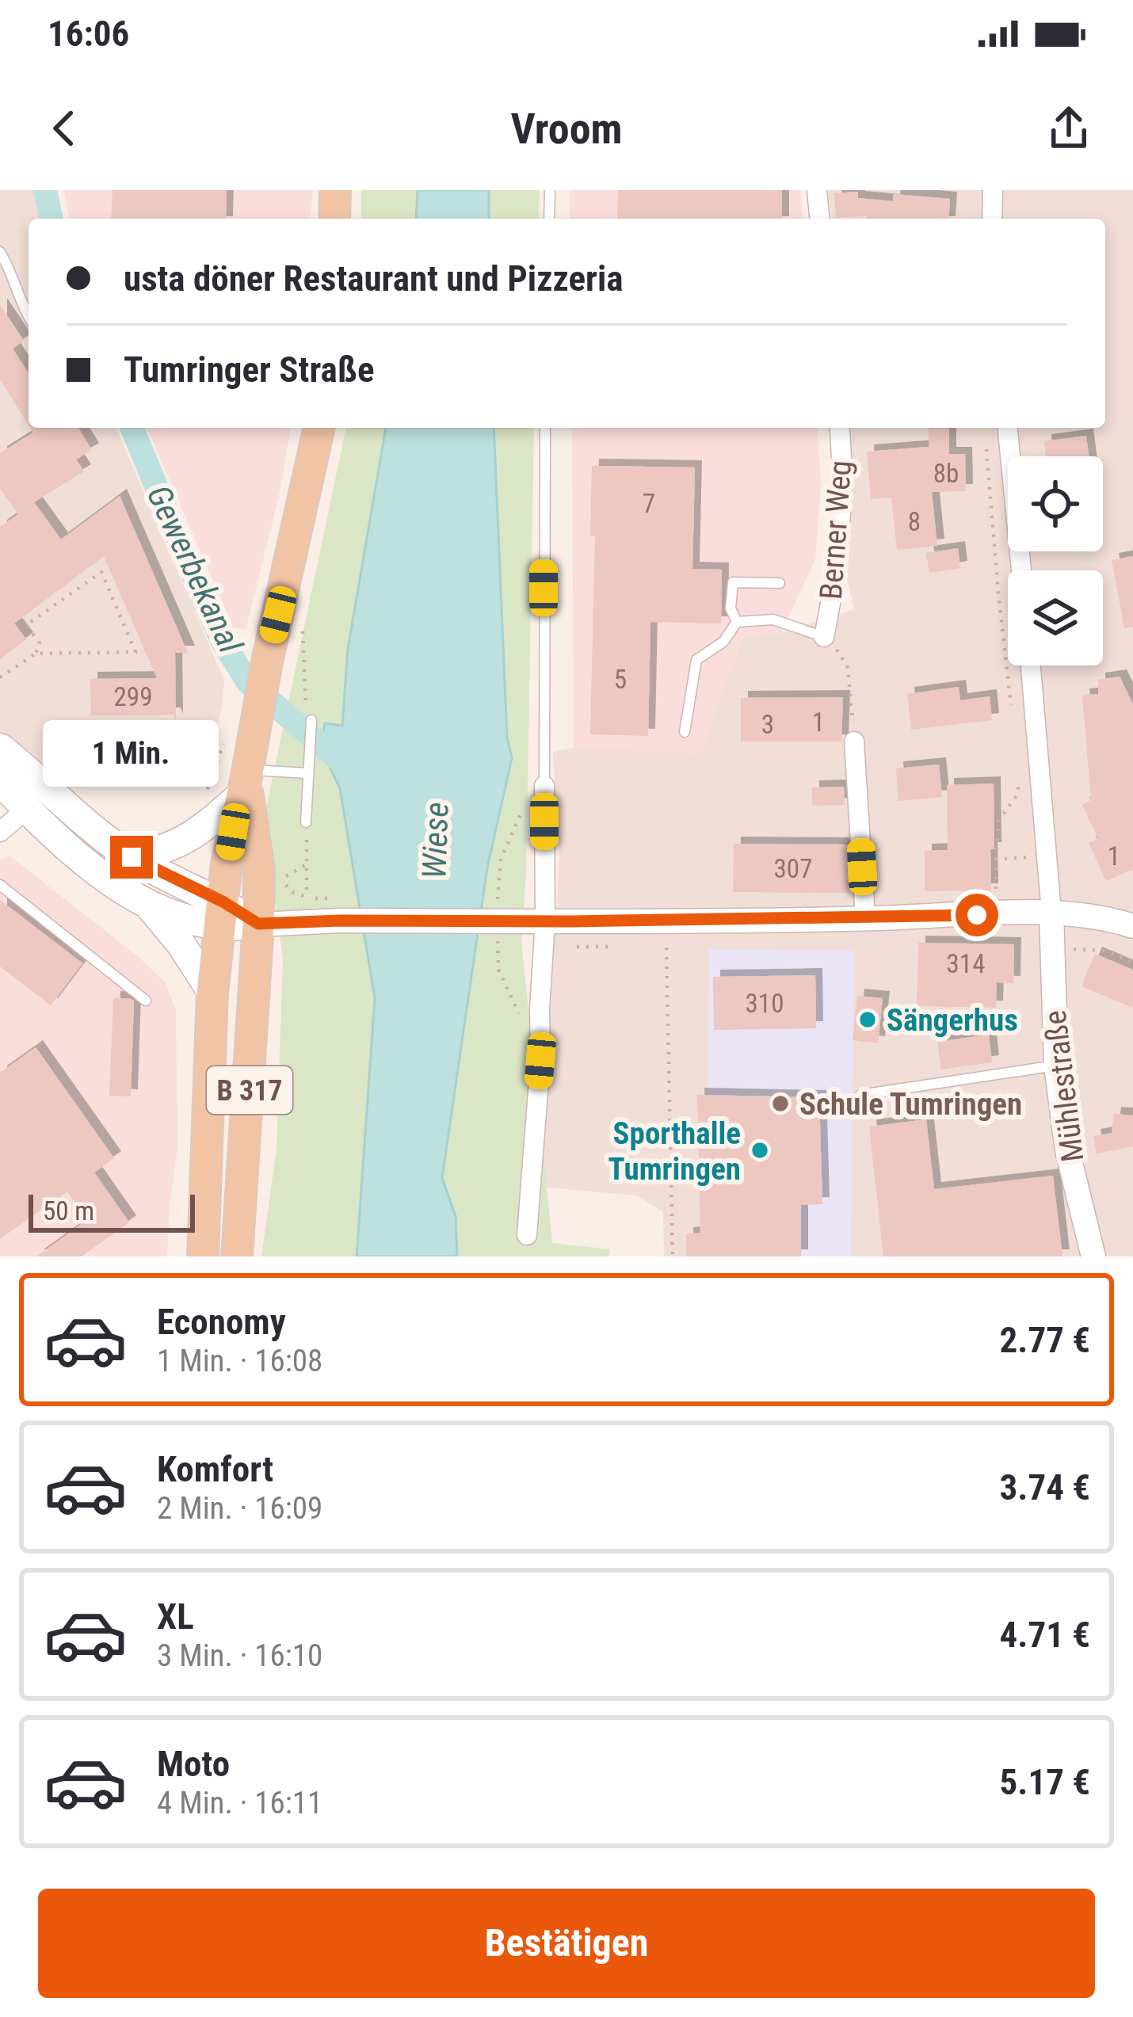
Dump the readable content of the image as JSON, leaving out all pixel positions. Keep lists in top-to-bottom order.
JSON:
{
  "streets": {
    "main road": ["B 317"],
    "street": ["Berner Weg", "Mühlestraße"]
  },
  "water": ["Gewerbekanal", "Wiese"],
  "places": ["Sängerhus", "Schule Tumringen", "Sporthalle Tumringen"],
  "house_numbers": [
    "8b",
    "7",
    "8",
    "5",
    "299",
    "1",
    "3",
    "1",
    "307",
    "314",
    "310"
  ],
  "scale_bar": "50 m",
  "page": {
    "status": "16:06",
    "header": "Vroom",
    "banner": ["usta döner Restaurant und Pizzeria", "Tumringer Straße"],
    "bubble": "1 Min.",
    "scale": "50 m",
    "list": [
      {
        "name": "Economy",
        "note": "1 Min. · 16:08",
        "value": "2.77 €"
      },
      {
        "name": "Komfort",
        "note": "2 Min. · 16:09",
        "value": "3.74 €"
      },
      {
        "name": "XL",
        "note": "3 Min. · 16:10",
        "value": "4.71 €"
      },
      {
        "name": "Moto",
        "note": "4 Min. · 16:11",
        "value": "5.17 €"
      }
    ],
    "buttons": "Bestätigen"
  }
}
